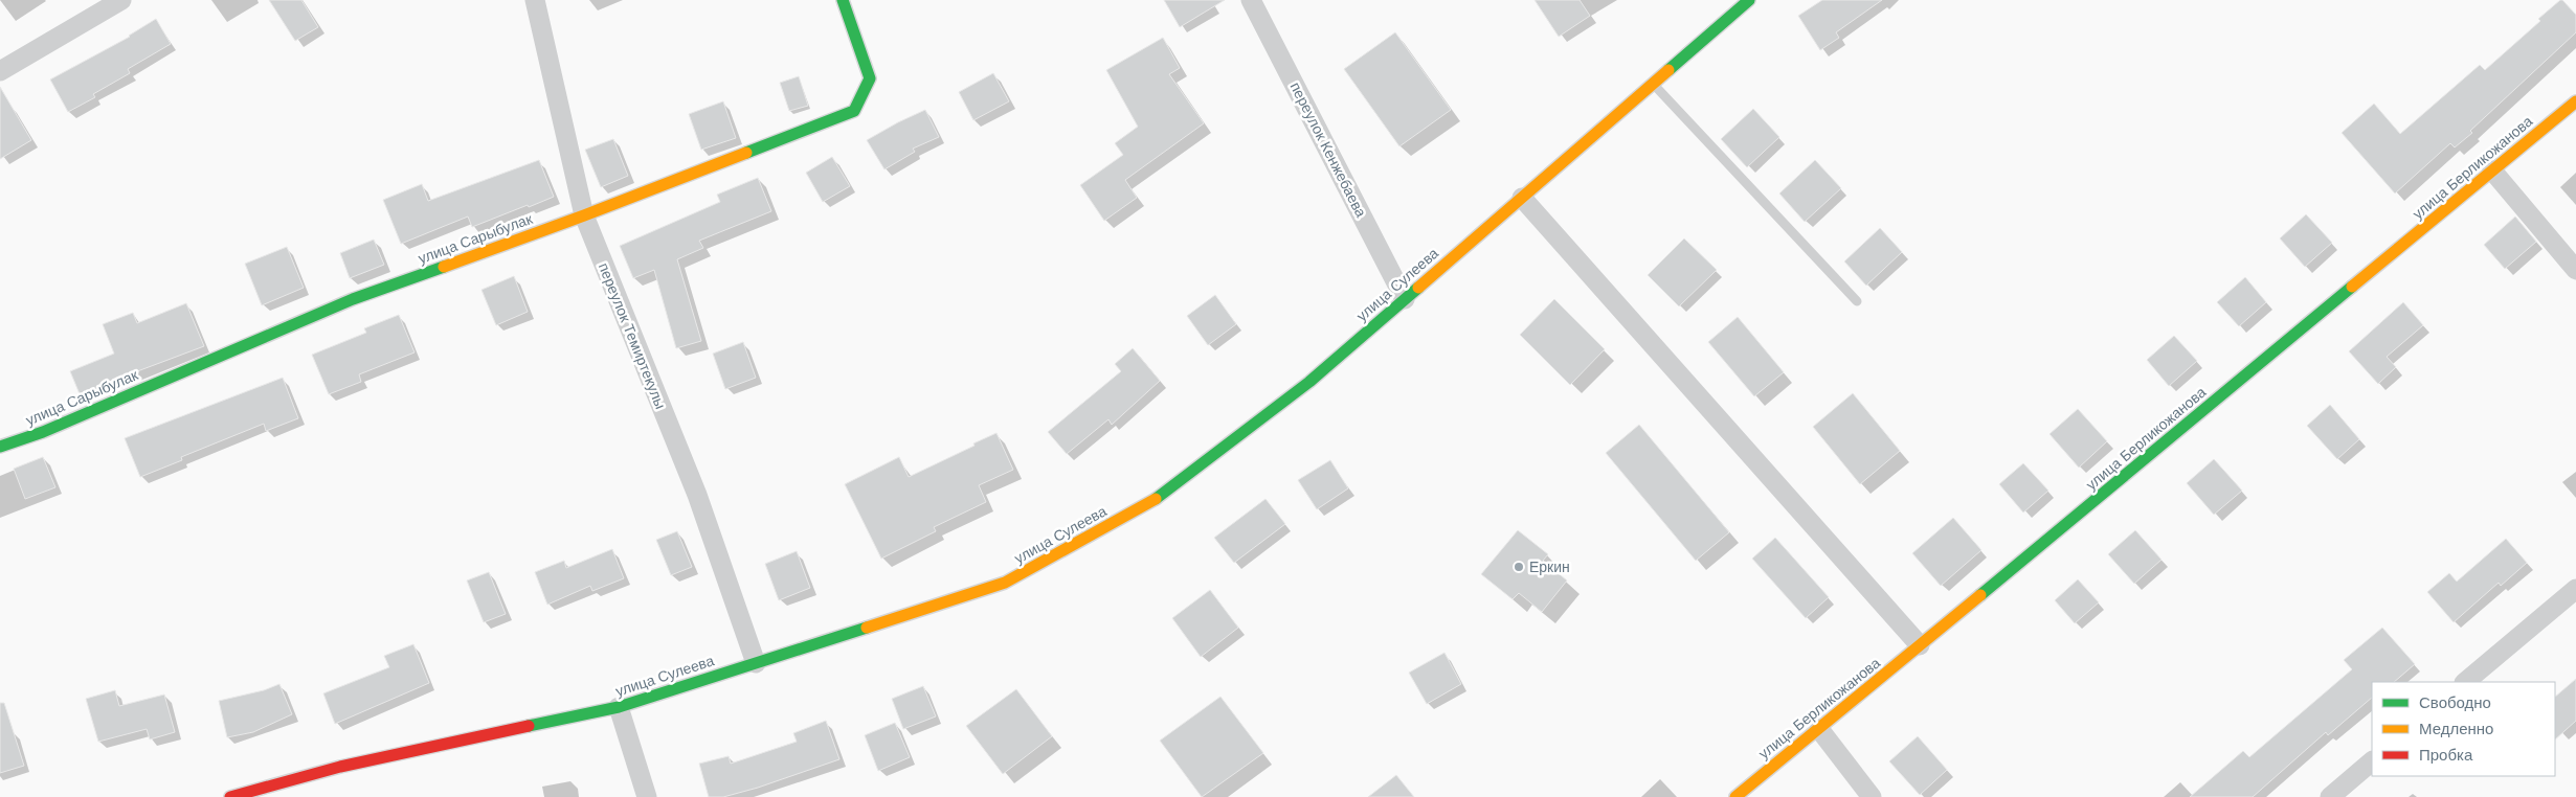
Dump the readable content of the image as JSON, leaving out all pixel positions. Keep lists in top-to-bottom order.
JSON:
{
  "streets": {
    "street": [
      "переулок Кенжебаева",
      "улица Берликожанова",
      "улица Сарыбулак",
      "улица Сулеева",
      "переулок Темиртекулы"
    ]
  },
  "crossings": [
    ["переулок Кенжебаева", "улица Сулеева"],
    ["улица Сарыбулак", "переулок Темиртекулы"],
    ["улица Сулеева", "переулок Темиртекулы"]
  ],
  "places": ["Еркин"],
  "legend": ["Свободно", "Медленно", "Пробка"]
}
